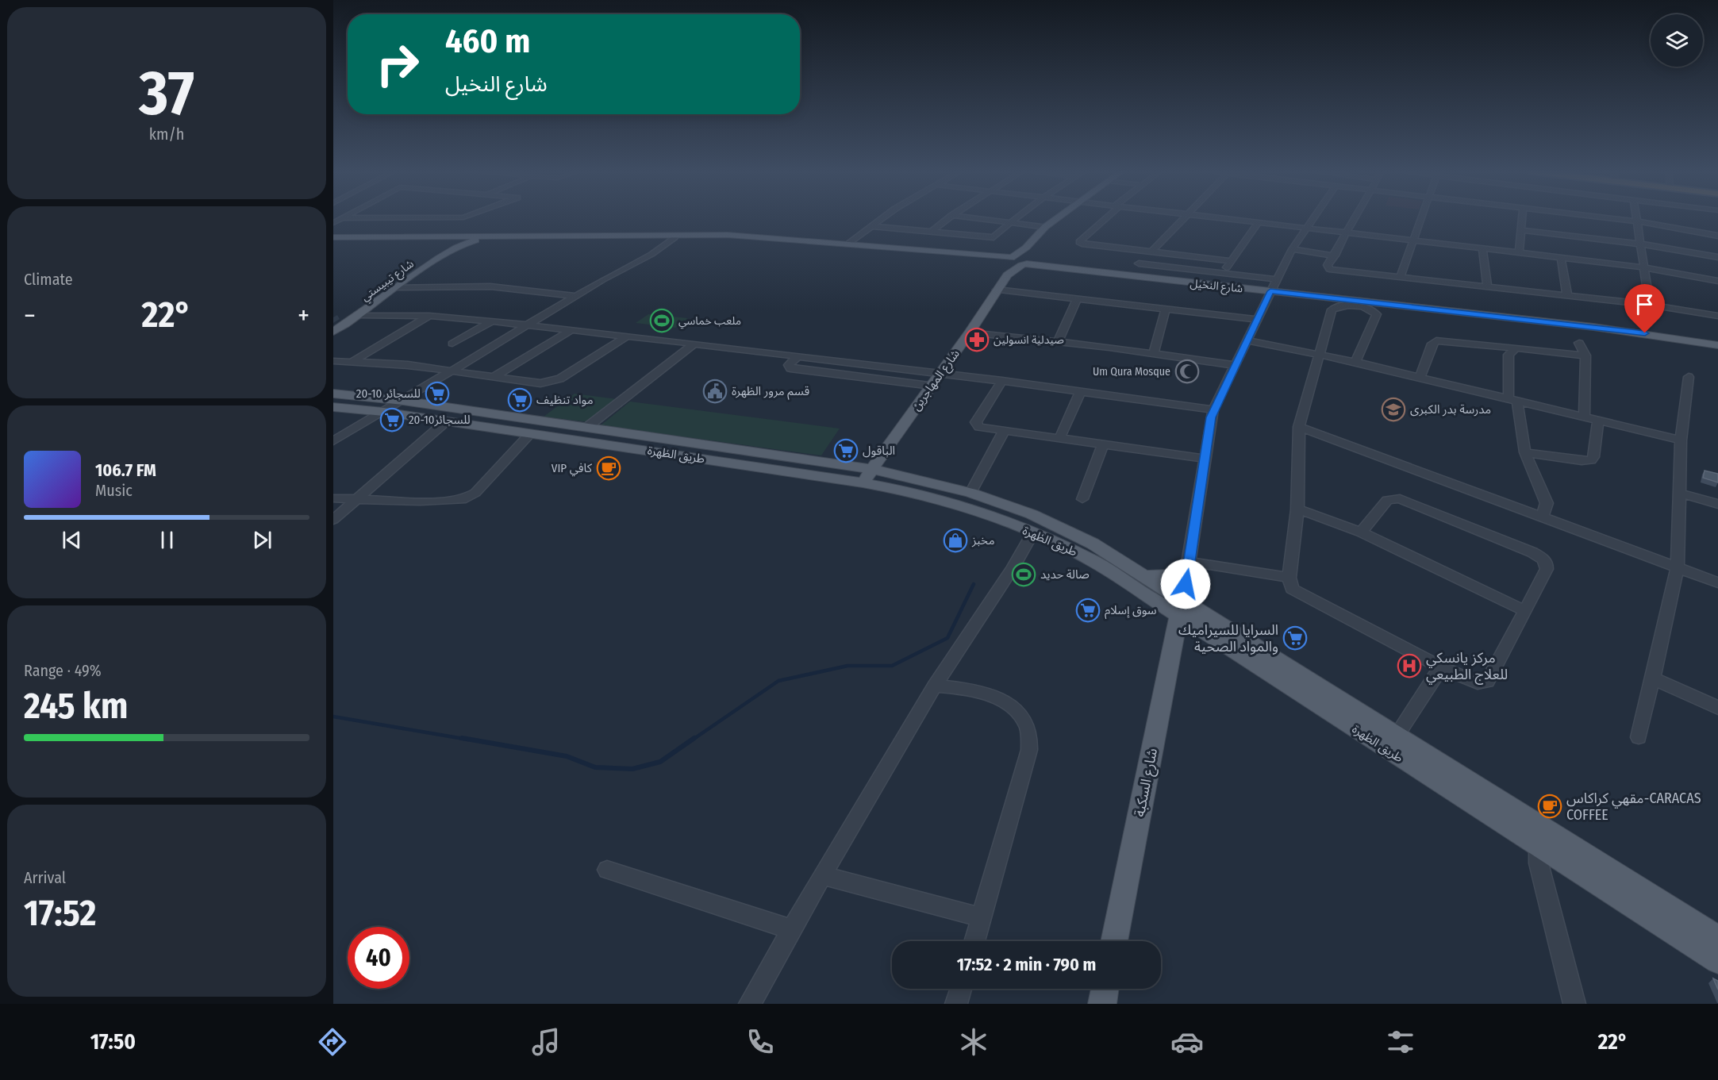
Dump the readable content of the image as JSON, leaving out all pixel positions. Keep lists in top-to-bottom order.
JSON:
{
  "streets": {
    "main road": [
      "شارع تيبيستي",
      "شارع النخيل",
      "شارع المهاجرين",
      "طريق الظهرة",
      "شارع السكبة"
    ]
  },
  "crossings": [
    ["شارع تيبيستي", "شارع النخيل"],
    ["شارع النخيل", "شارع المهاجرين"],
    ["شارع المهاجرين", "طريق الظهرة"],
    ["طريق الظهرة", "شارع السكبة"]
  ],
  "places": {
    "sports": ["ملعب خماسي", "صالة حديد"],
    "pharmacy": ["صيدلية انسولين"],
    "mosque": ["Um Qura Mosque"],
    "public building": ["قسم مرور الظهرة"],
    "supermarket": [
      "20-10 للسجائر",
      "مواد تنظيف",
      "20-10للسجائر",
      "الباقول",
      "سوق إسلام",
      "السرايا للسيراميك والمواد الصحية"
    ],
    "school or university": ["مدرسة بدر الكبرى"],
    "cafe": ["VIP كافي", "مقهي كراكاس-CARACAS COFFEE"],
    "shop": ["مخبز"],
    "hospital": ["مركز يانسكي للعلاج الطبيعي"]
  },
  "page": {
    "tile": [
      ["37", "km/h"],
      "Climate",
      ["Range · 49%", "245 km"],
      ["Arrival", "17:52"]
    ],
    "turn": ["460 m", "شارع النخيل"],
    "heat": ["−", "22°", "+"],
    "song": ["106.7 FM", "Music"],
    "limit": "40",
    "trip": "17:52 · 2 min · 790 m",
    "tabs": ["17:50", "22°"]
  }
}
